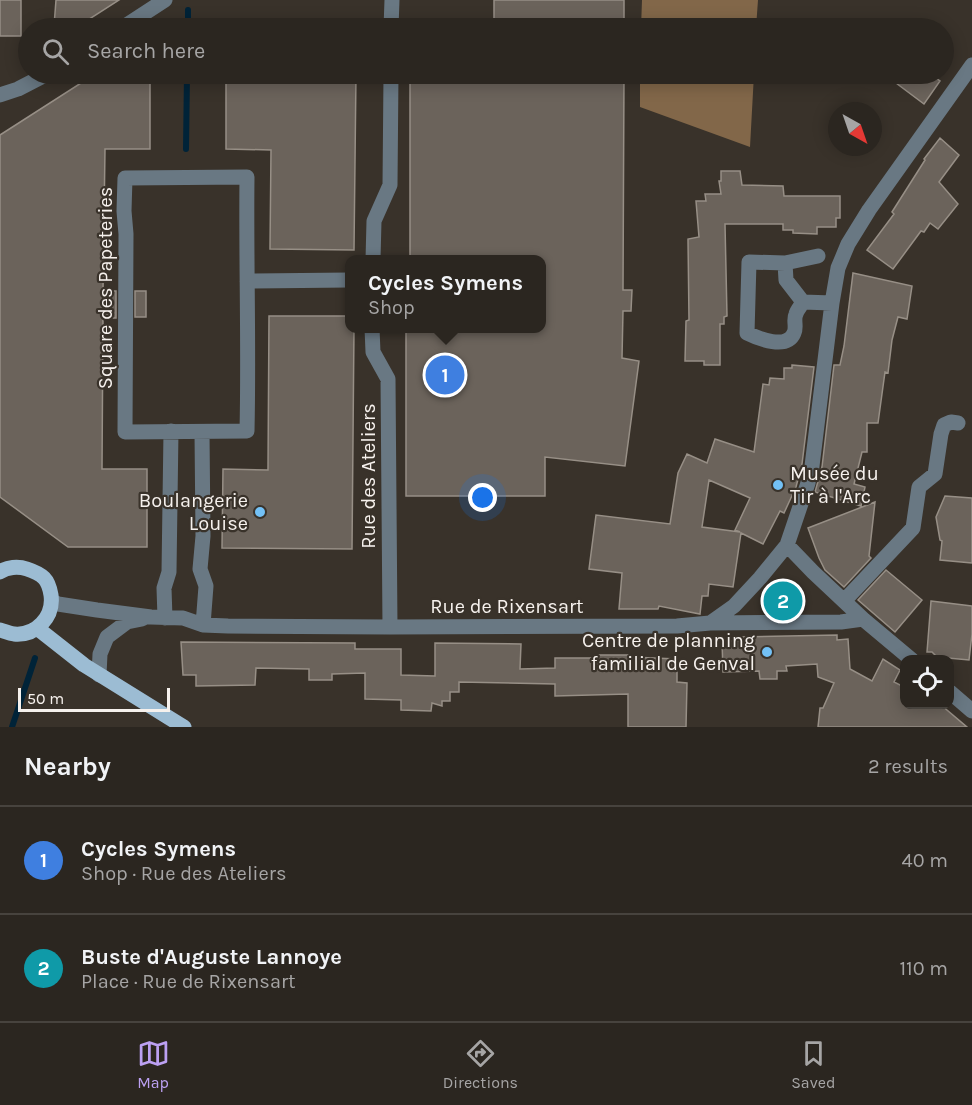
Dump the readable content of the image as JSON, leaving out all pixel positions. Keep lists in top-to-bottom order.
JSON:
{
  "streets": {
    "street": ["Square des Papeteries", "Rue des Ateliers", "Rue de Rixensart"]
  },
  "crossings": [
    ["Rue des Ateliers", "Rue de Rixensart"]
  ],
  "places": ["Musée du Tir à l'Arc", "Boulangerie Louise", "Centre de planning familial de Genval"],
  "scale_bar": "50 m",
  "north": "bottom right",
  "page": {
    "search": "Search here",
    "popup": ["Cycles Symens", "Shop"],
    "pins": ["1", "2"],
    "scale": "50 m",
    "heading": ["Nearby", "2 results"],
    "list": [
      {
        "mark": "1",
        "name": "Cycles Symens",
        "note": "Shop · Rue des Ateliers",
        "value": "40 m"
      },
      {
        "mark": "2",
        "name": "Buste d'Auguste Lannoye",
        "note": "Place · Rue de Rixensart",
        "value": "110 m"
      }
    ],
    "nav": ["Map", "Directions", "Saved"]
  }
}
